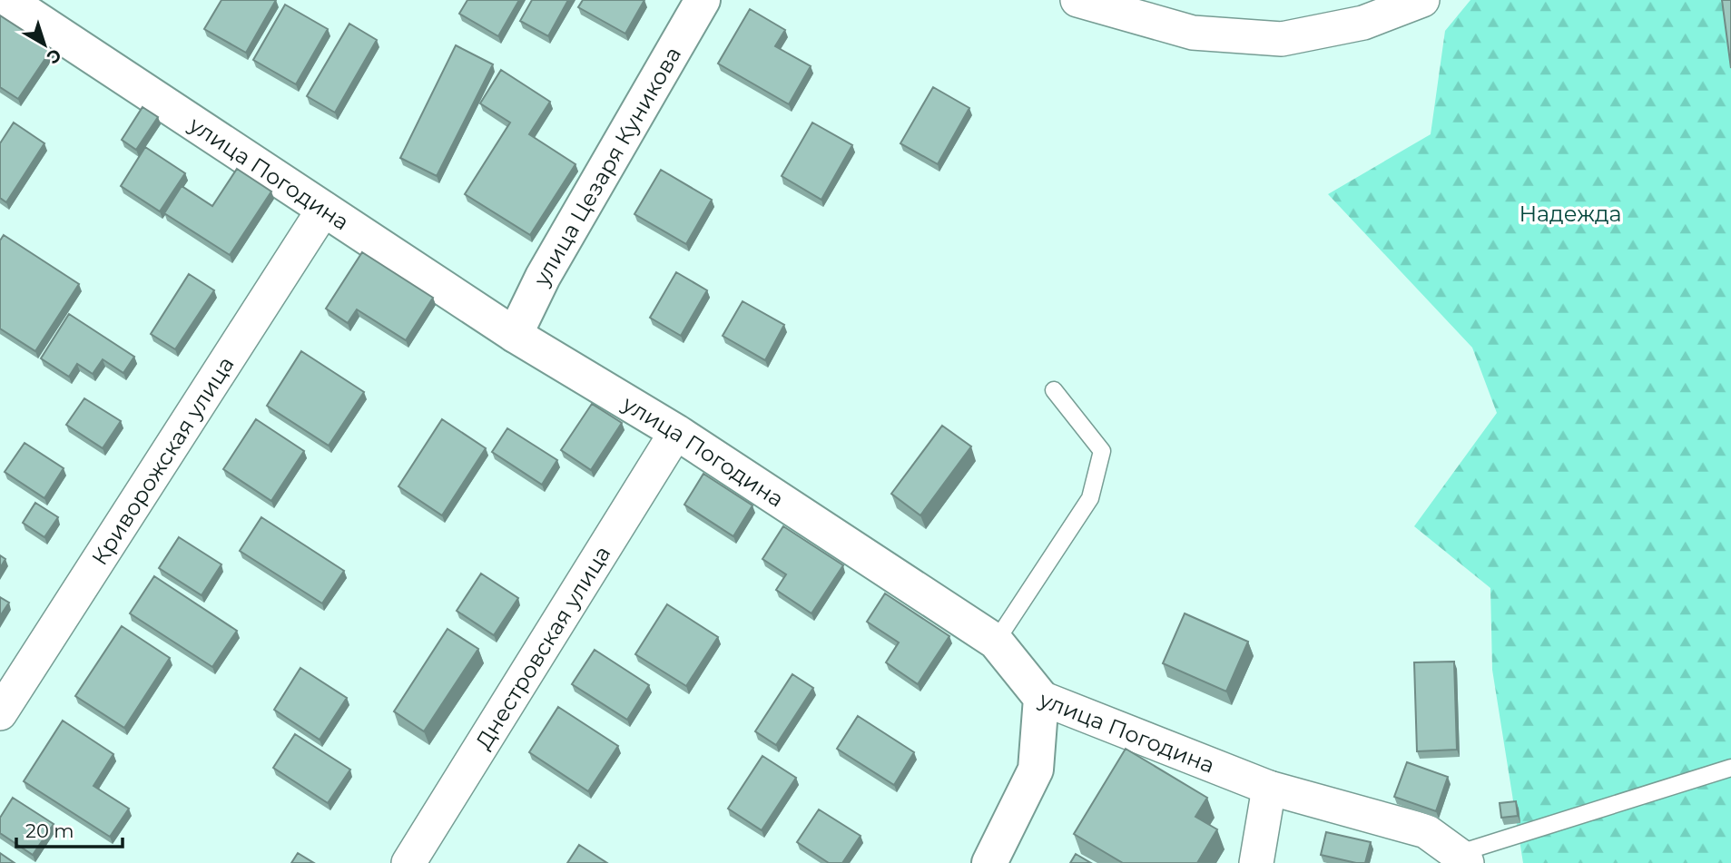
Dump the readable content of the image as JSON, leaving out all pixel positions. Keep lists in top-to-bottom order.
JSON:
{
  "streets": {
    "street": [
      "улица Цезаря Куникова",
      "улица Погодина",
      "Криворожская улица",
      "Днестровская улица"
    ]
  },
  "crossings": [
    ["улица Цезаря Куникова", "улица Погодина"],
    ["улица Погодина", "Криворожская улица"],
    ["улица Погодина", "Днестровская улица"]
  ],
  "parks": ["Надежда"],
  "scale_bar": "20 m",
  "north": "bottom right"
}
